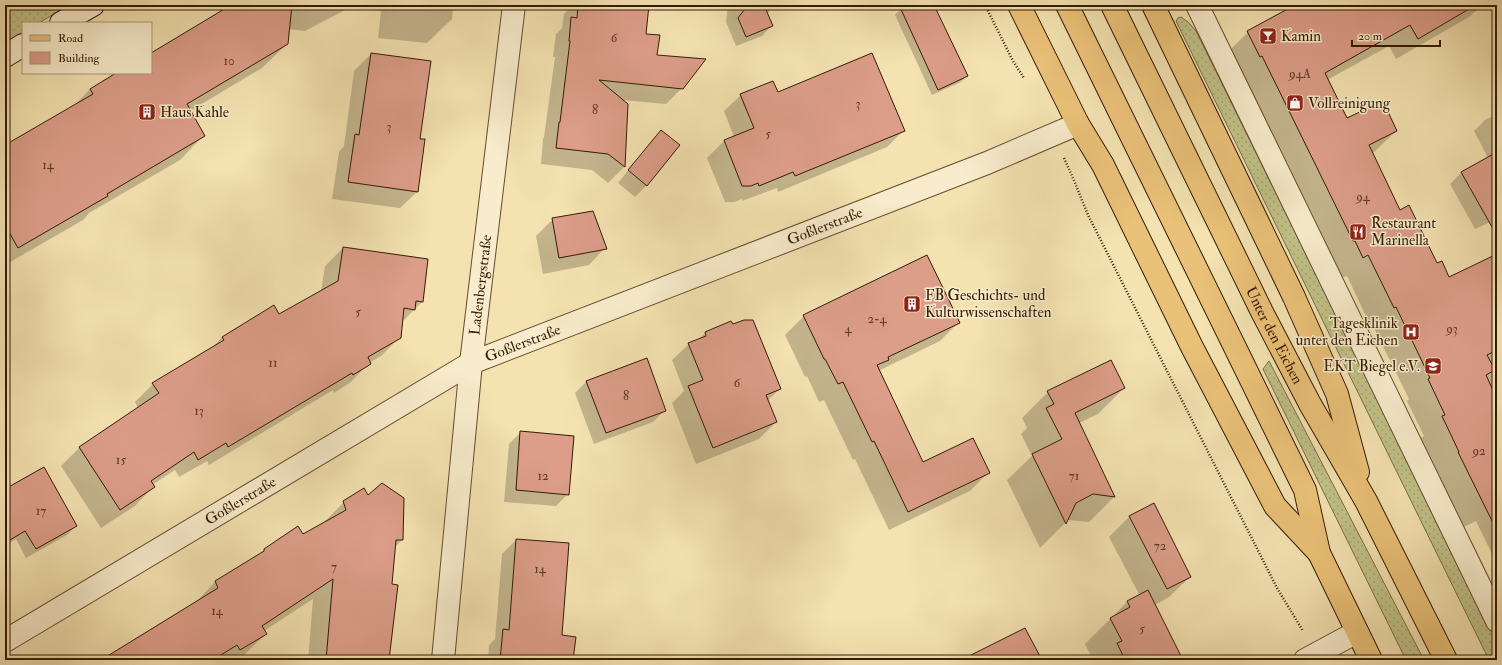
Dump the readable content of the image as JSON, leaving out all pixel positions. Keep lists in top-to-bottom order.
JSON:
{
  "streets": {
    "main road": ["Unter den Eichen"],
    "street": ["Goßlerstraße", "Ladenbergstraße"]
  },
  "crossings": [
    ["Goßlerstraße", "Ladenbergstraße"]
  ],
  "places": {
    "bar": ["Kamin"],
    "shop": ["Vollreinigung"],
    "building": ["Haus Kahle", "FB Geschichts- und Kulturwissenschaften"],
    "restaurant": ["Restaurant Marinella"],
    "hospital": ["Tagesklinik unter den Eichen"],
    "school or university": ["EKT Biegel e.V."]
  },
  "house_numbers": [
    "6",
    "10",
    "94A",
    "3",
    "8",
    "3",
    "5",
    "14",
    "94",
    "5",
    "2-4",
    "4",
    "93",
    "11",
    "6",
    "8",
    "13",
    "92",
    "15",
    "12",
    "71",
    "17",
    "72",
    "7",
    "14",
    "14",
    "5"
  ],
  "legend": ["Road", "Building"],
  "scale_bar": "20 m"
}
